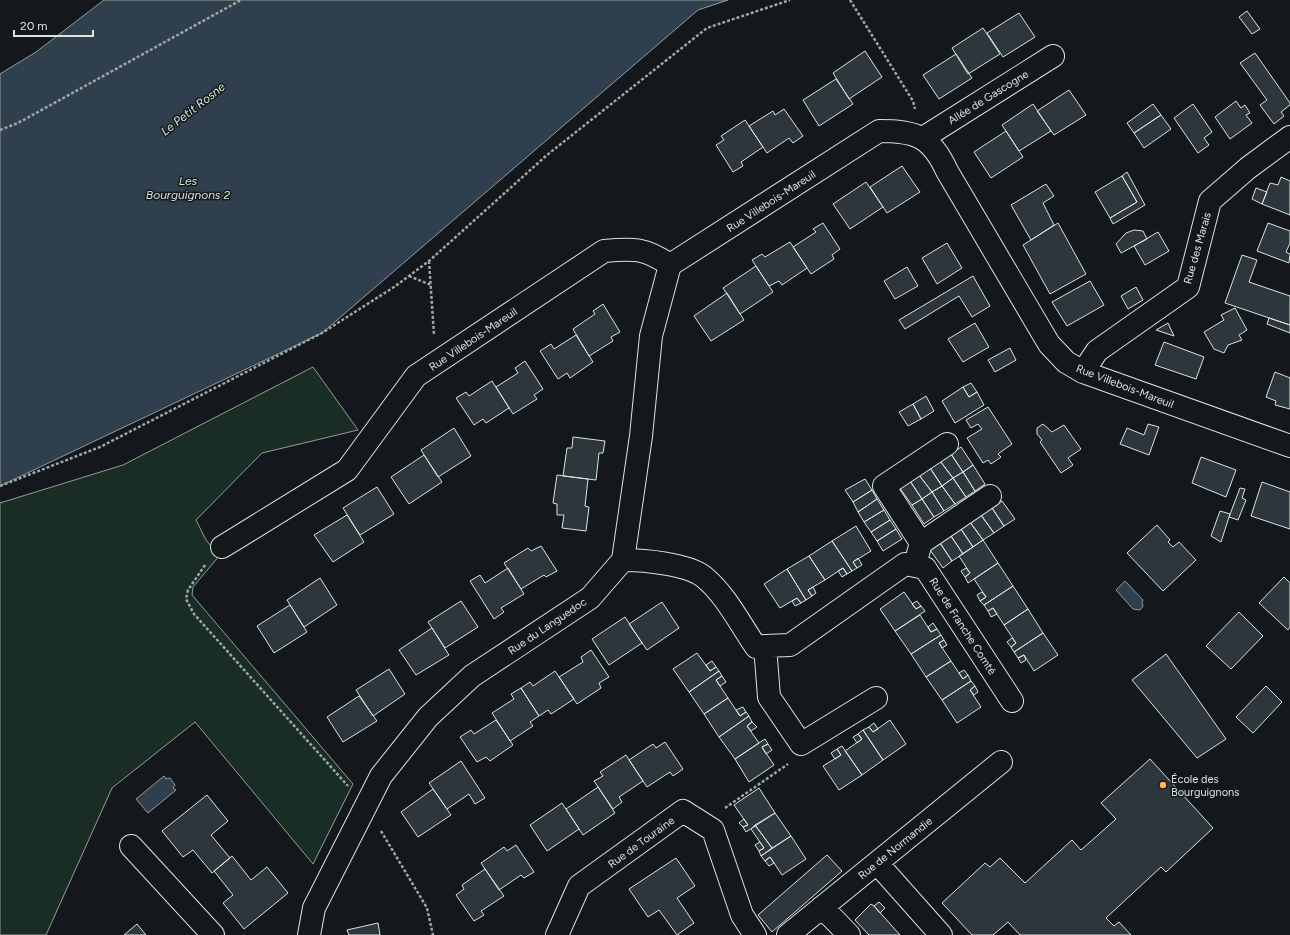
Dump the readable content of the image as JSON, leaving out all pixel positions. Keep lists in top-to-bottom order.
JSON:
{
  "streets": {
    "street": [
      "Allée de Gascogne",
      "Rue Villebois-Mareuil",
      "Rue des Marais",
      "Rue du Languedoc",
      "Rue de Franche Comté",
      "Rue de Touraine",
      "Rue de Normandie"
    ]
  },
  "crossings": [
    ["Allée de Gascogne", "Rue Villebois-Mareuil"],
    ["Rue Villebois-Mareuil", "Rue des Marais"]
  ],
  "water": ["Le Petit Rosne", "Les Bourguignons 2"],
  "places": ["École des Bourguignons"],
  "scale_bar": "20 m"
}
